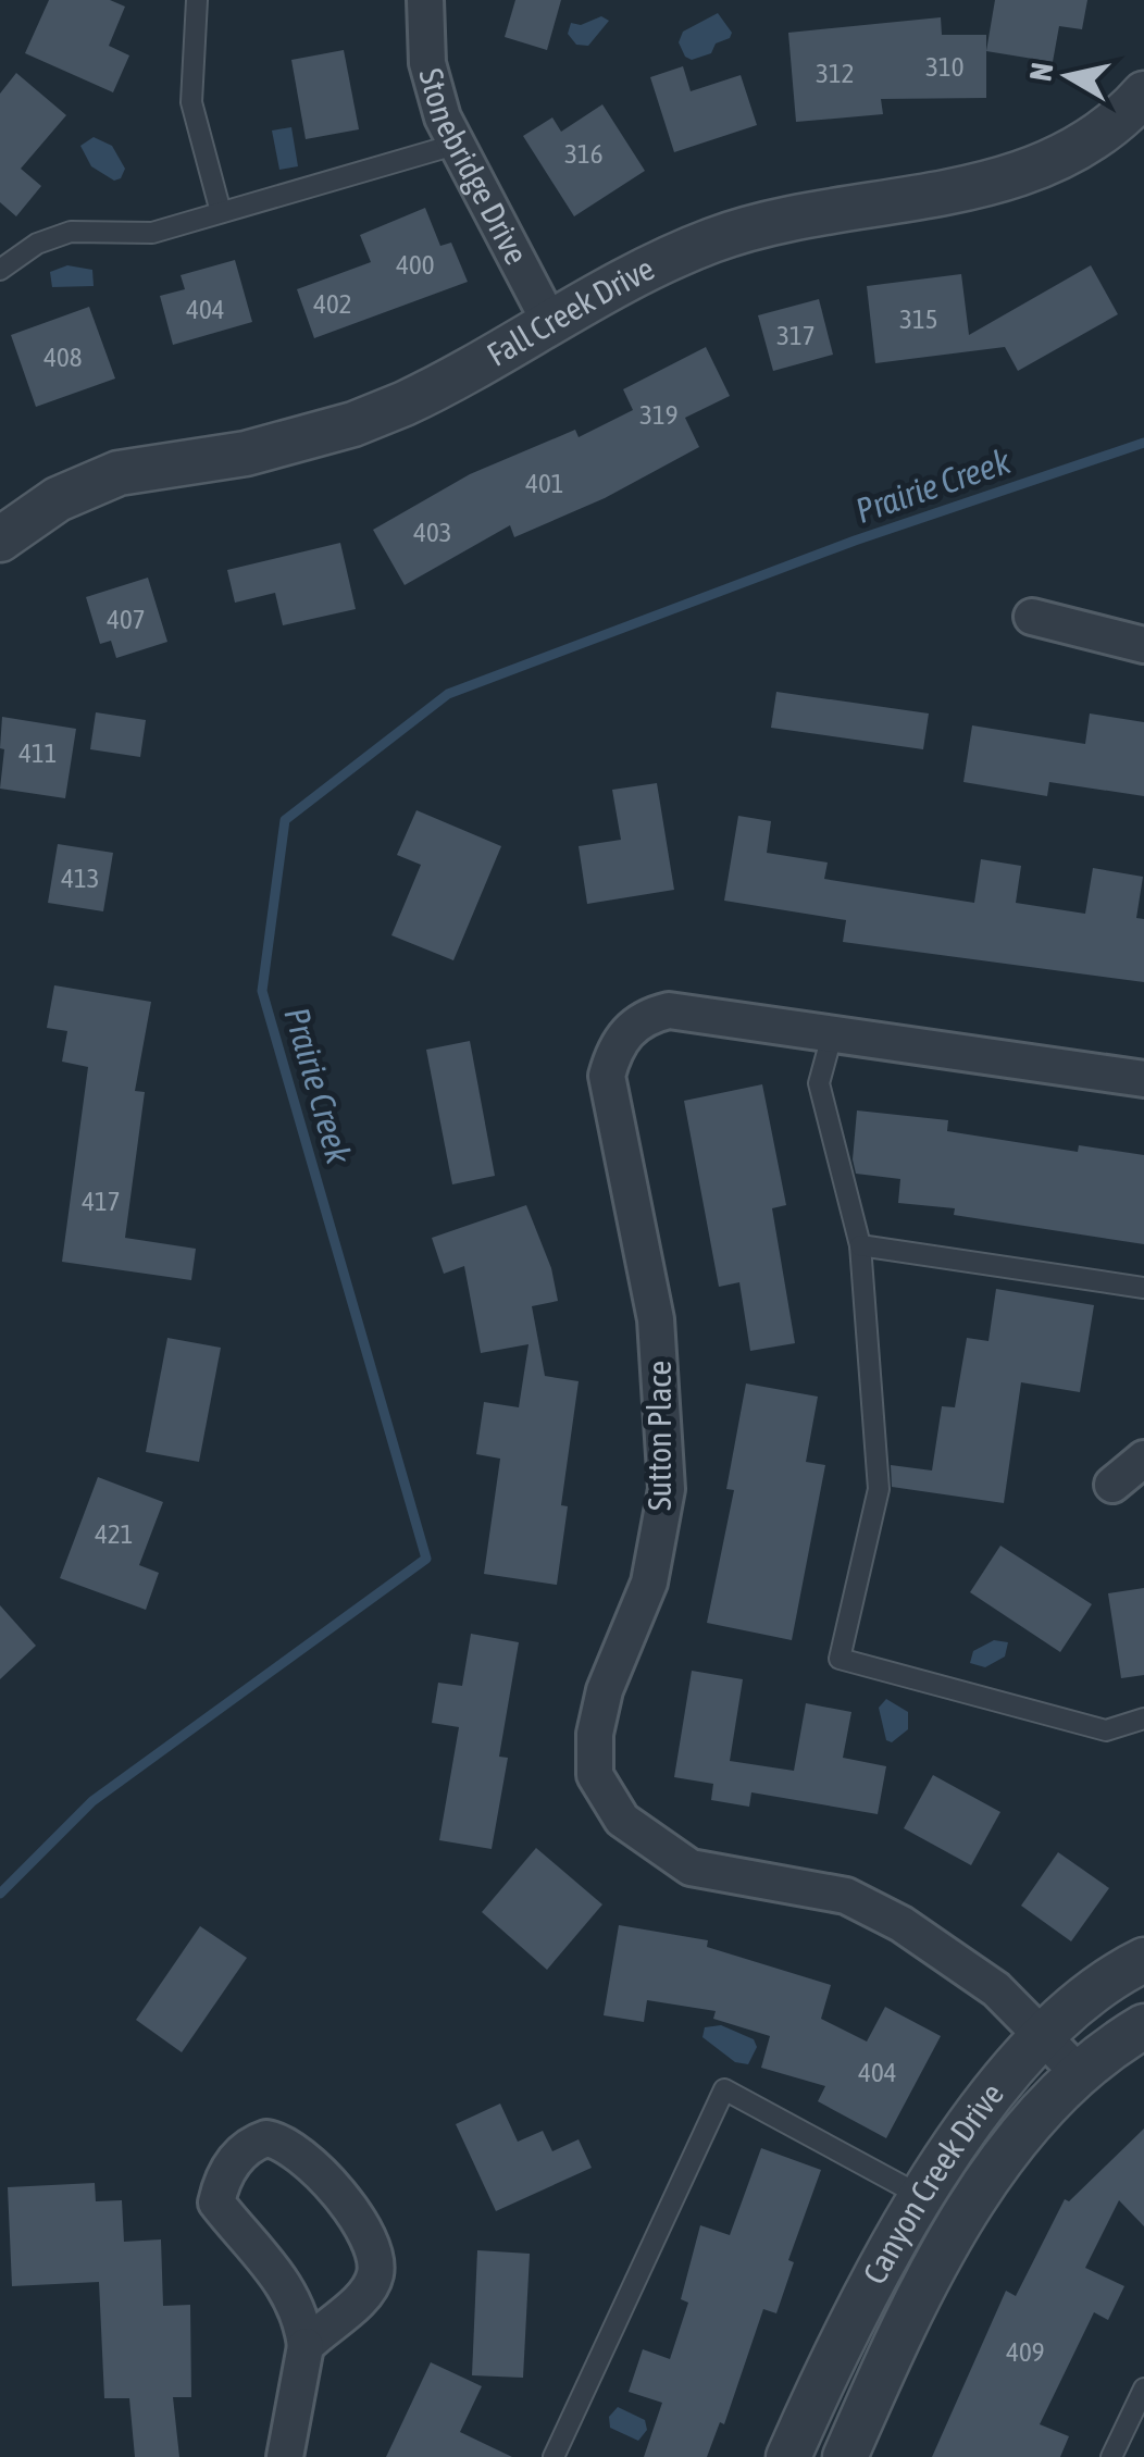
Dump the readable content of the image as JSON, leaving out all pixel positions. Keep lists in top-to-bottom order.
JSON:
{
  "streets": {
    "street": [
      "Stonebridge Drive",
      "Fall Creek Drive",
      "Sutton Place",
      "Canyon Creek Drive"
    ]
  },
  "crossings": [
    ["Stonebridge Drive", "Fall Creek Drive"],
    ["Sutton Place", "Canyon Creek Drive"]
  ],
  "water": ["Prairie Creek"],
  "house_numbers": [
    "310",
    "312",
    "316",
    "400",
    "402",
    "404",
    "315",
    "317",
    "408",
    "319",
    "401",
    "403",
    "407",
    "411",
    "413",
    "417",
    "421",
    "404",
    "409"
  ],
  "north": "left"
}
